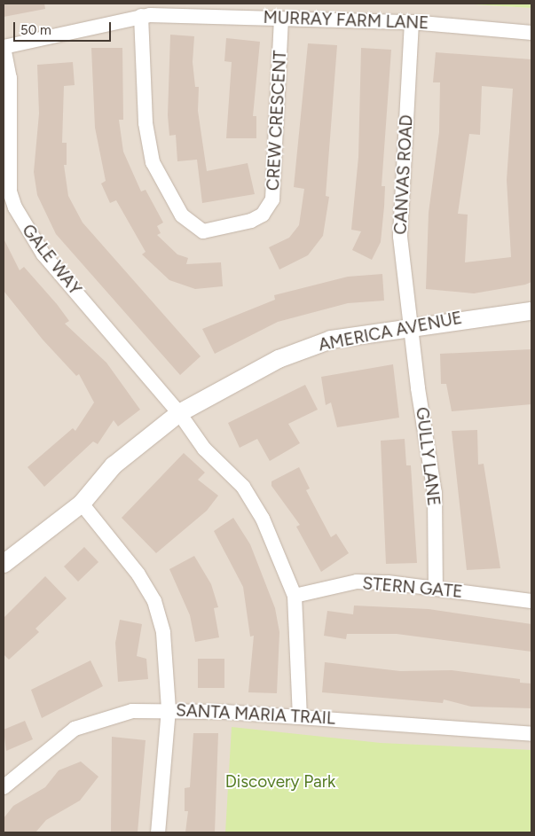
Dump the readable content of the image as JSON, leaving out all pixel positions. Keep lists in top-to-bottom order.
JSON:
{
  "streets": {
    "street": [
      "MURRAY FARM LANE",
      "CREW CRESCENT",
      "CANVAS ROAD",
      "GALE WAY",
      "AMERICA AVENUE",
      "GULLY LANE",
      "STERN GATE",
      "SANTA MARIA TRAIL"
    ]
  },
  "crossings": [
    ["MURRAY FARM LANE", "CREW CRESCENT"],
    ["MURRAY FARM LANE", "CANVAS ROAD"],
    ["MURRAY FARM LANE", "GALE WAY"],
    ["CANVAS ROAD", "AMERICA AVENUE"],
    ["CANVAS ROAD", "GULLY LANE"],
    ["GALE WAY", "AMERICA AVENUE"],
    ["GALE WAY", "STERN GATE"],
    ["AMERICA AVENUE", "GULLY LANE"],
    ["GULLY LANE", "STERN GATE"]
  ],
  "parks": ["Discovery Park"],
  "scale_bar": "50 m"
}
